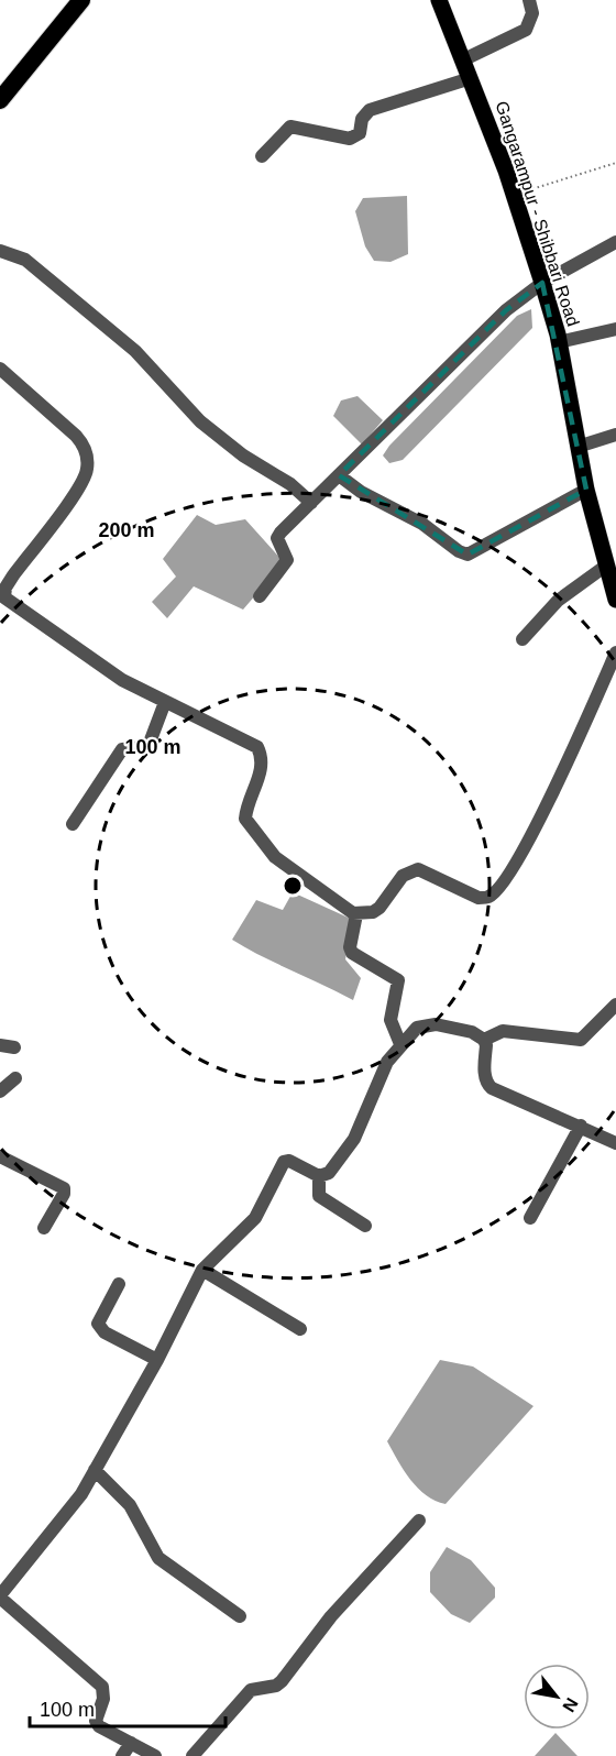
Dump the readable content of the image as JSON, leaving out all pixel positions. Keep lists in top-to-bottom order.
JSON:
{
  "streets": {
    "main road": ["Gangarampur - Shibbari Road"]
  },
  "scale_bar": "100 m",
  "north": "bottom right",
  "rings": ["200 m", "100 m"]
}
